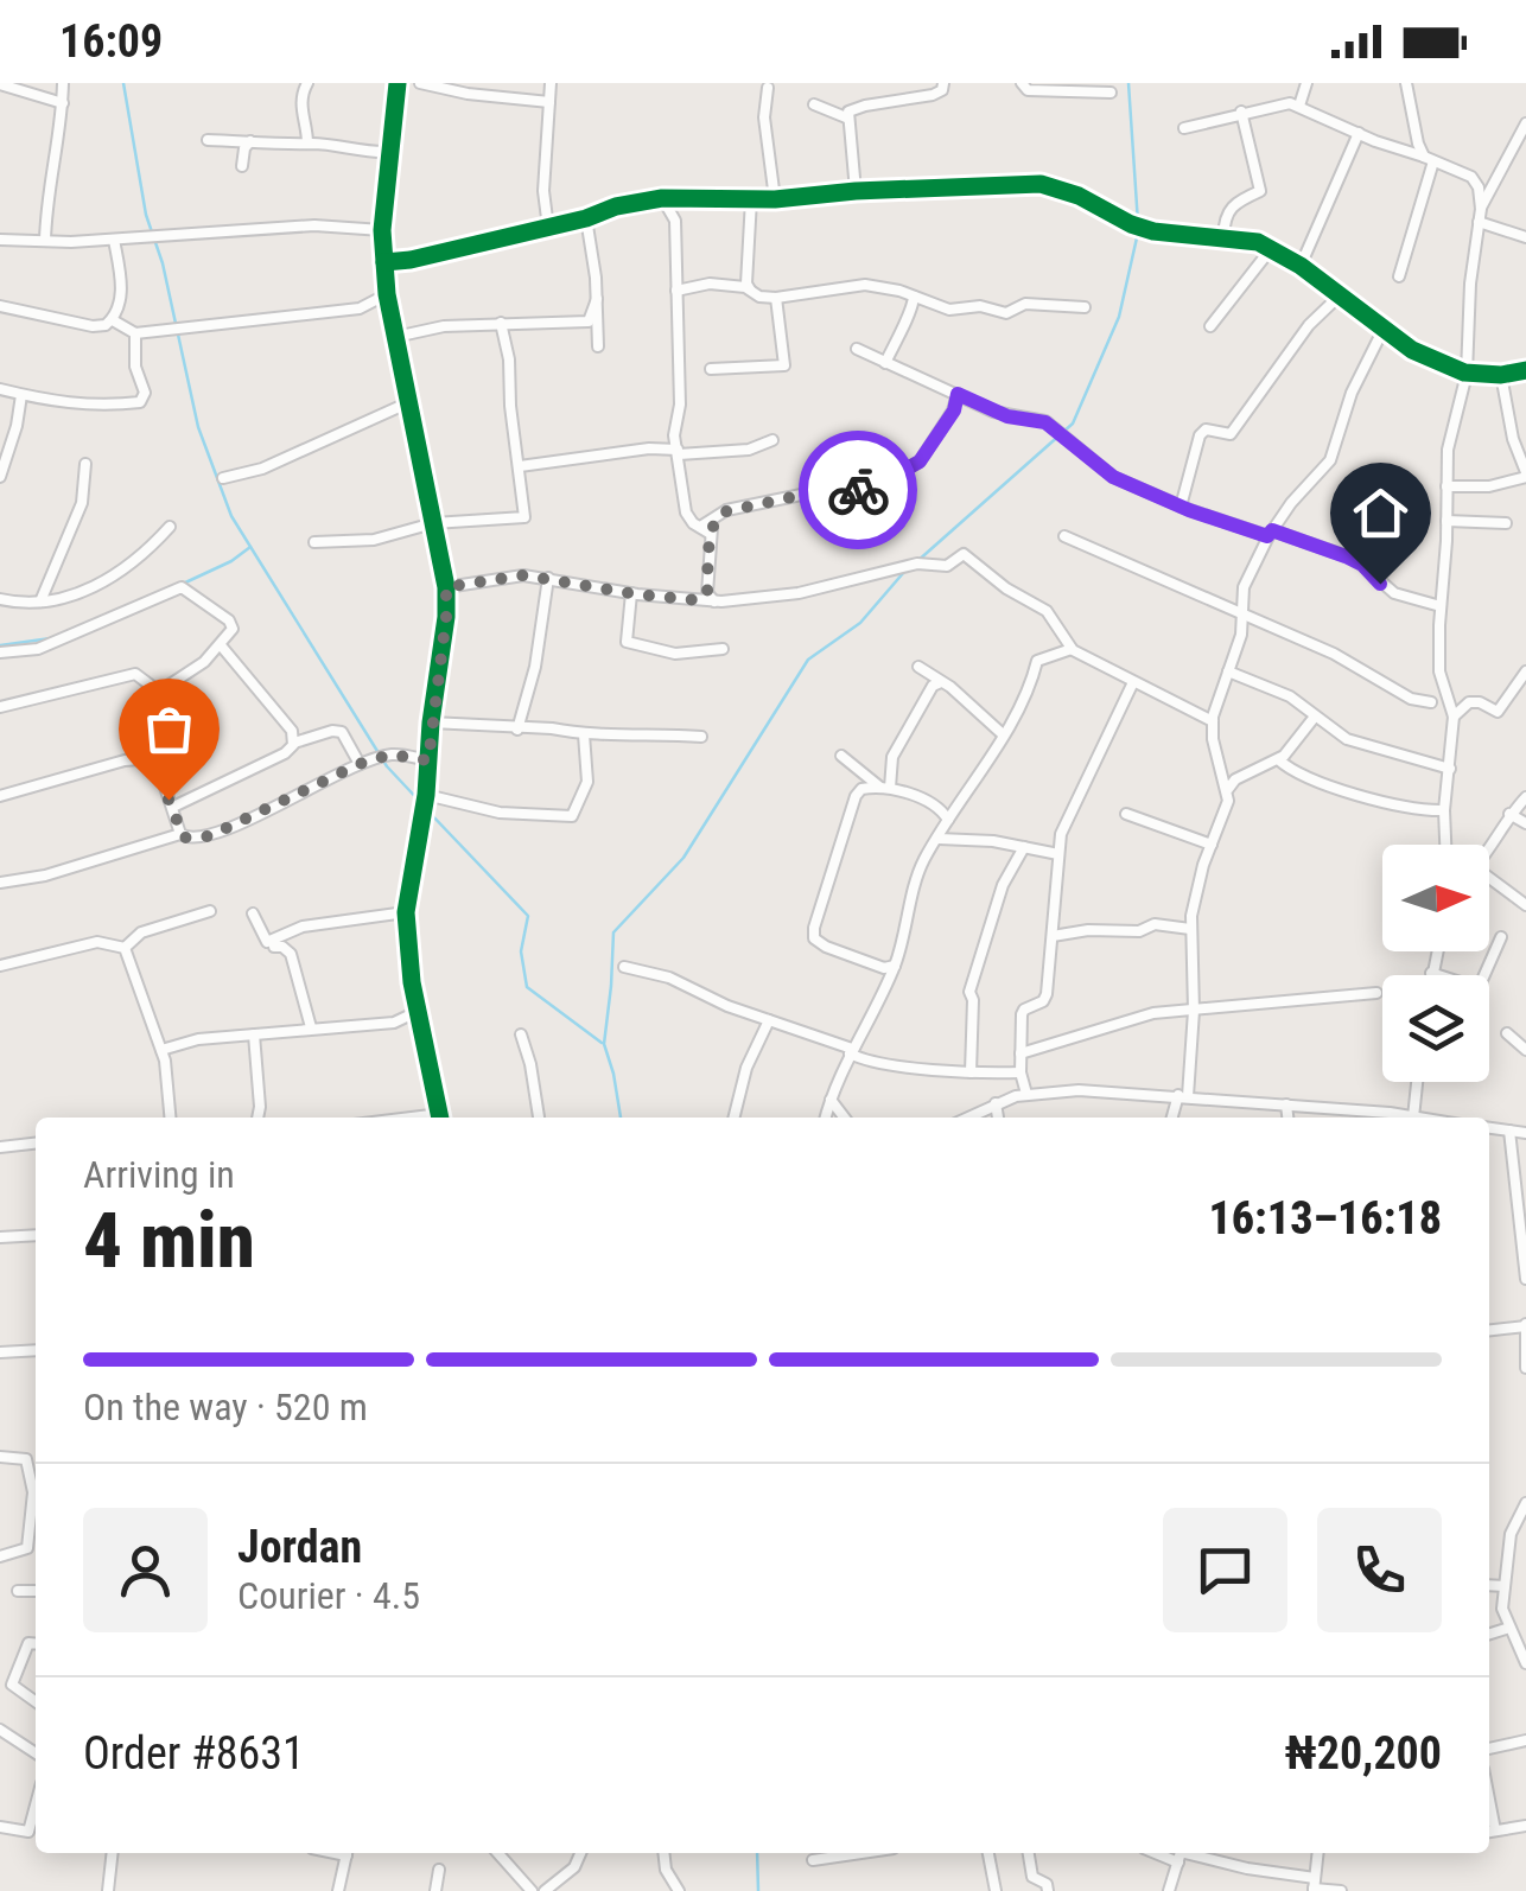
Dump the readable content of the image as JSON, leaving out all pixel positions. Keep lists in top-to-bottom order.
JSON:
{
  "north": "right",
  "page": {
    "status": "16:09",
    "heading": ["4 min", "Arriving in", "16:13–16:18"],
    "panel": [
      "Jordan",
      "Courier · 4.5",
      "Order #8631",
      "₦20,200"
    ],
    "bar": "On the way · 520 m"
  }
}
